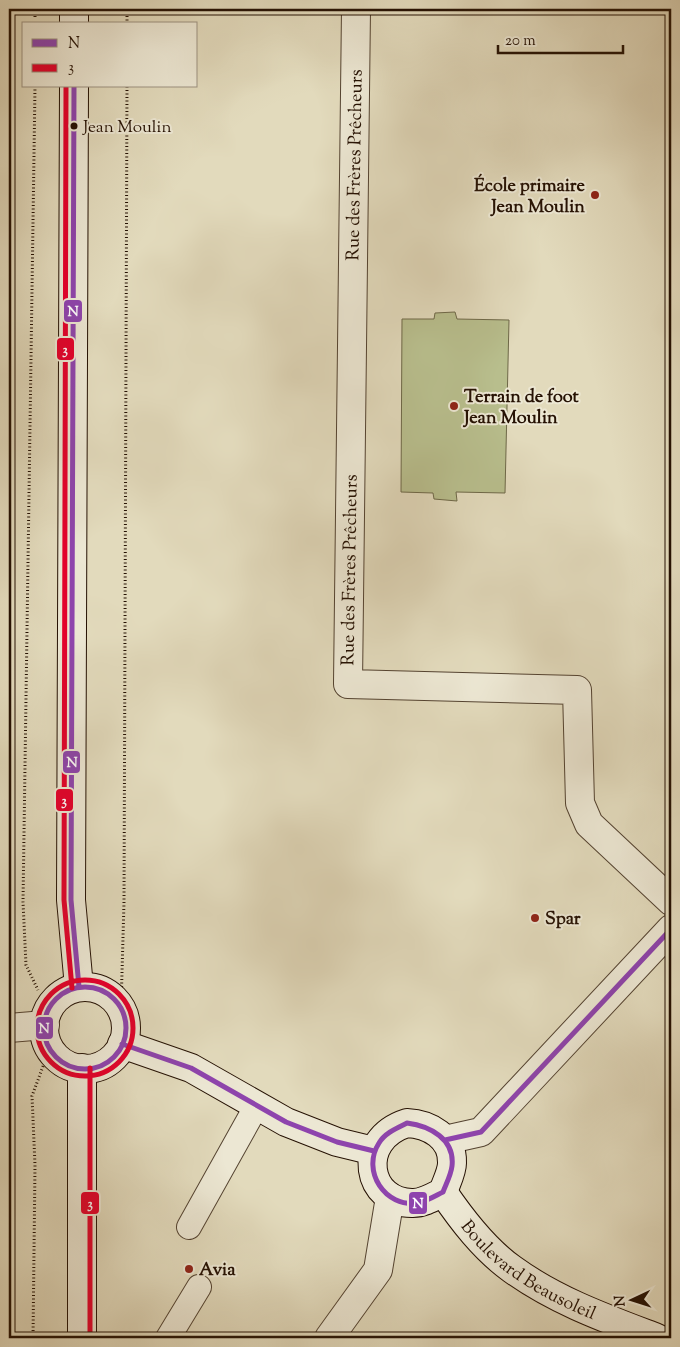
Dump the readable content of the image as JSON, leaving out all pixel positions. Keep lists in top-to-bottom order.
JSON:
{
  "streets": {
    "main road": ["Rue des Frères Prêcheurs", "Boulevard Beausoleil"]
  },
  "places": [
    "Jean Moulin",
    "École primaire Jean Moulin",
    "Terrain de foot Jean Moulin",
    "Spar",
    "Avia"
  ],
  "lines": ["transit line N", "transit line 3"],
  "legend": ["N", "3"],
  "scale_bar": "20 m",
  "north": "left"
}
